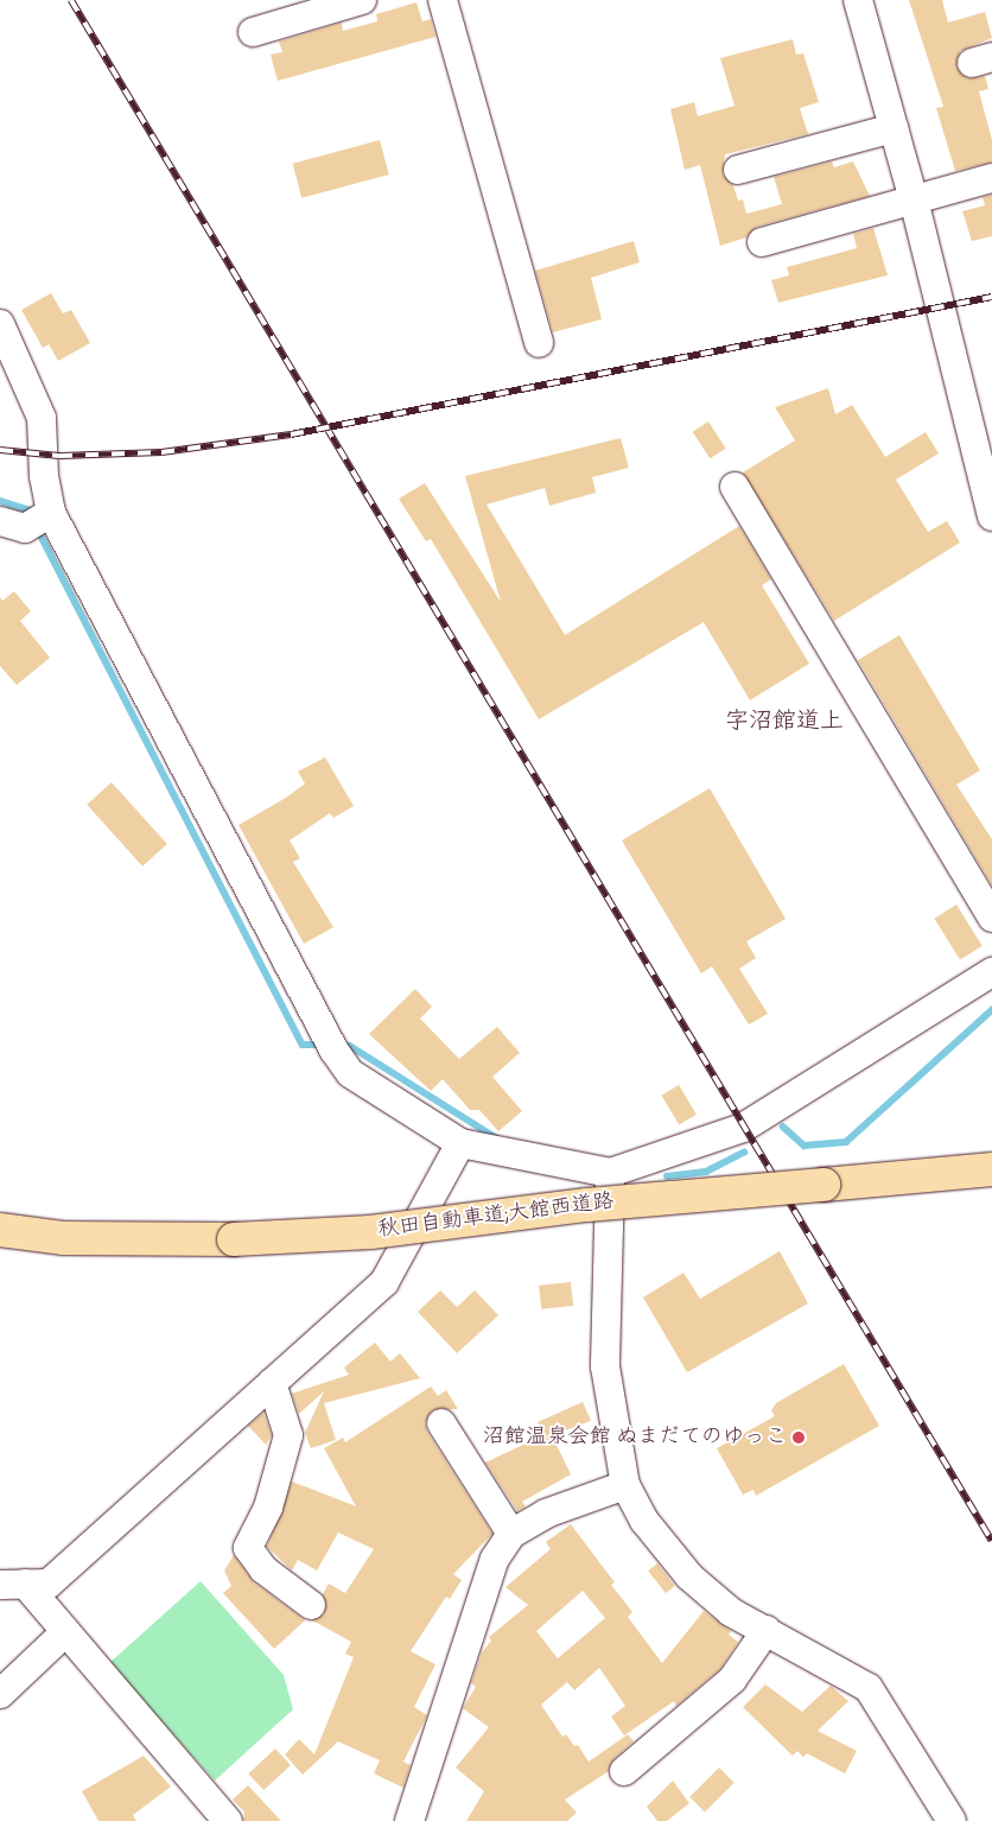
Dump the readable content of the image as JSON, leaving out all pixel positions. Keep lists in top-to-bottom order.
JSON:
{
  "streets": {
    "highway": ["秋田自動車道;大館西道路"]
  },
  "districts": ["字沼館道上"],
  "places": ["沼館温泉会館 ぬまだてのゆっこ"]
}
